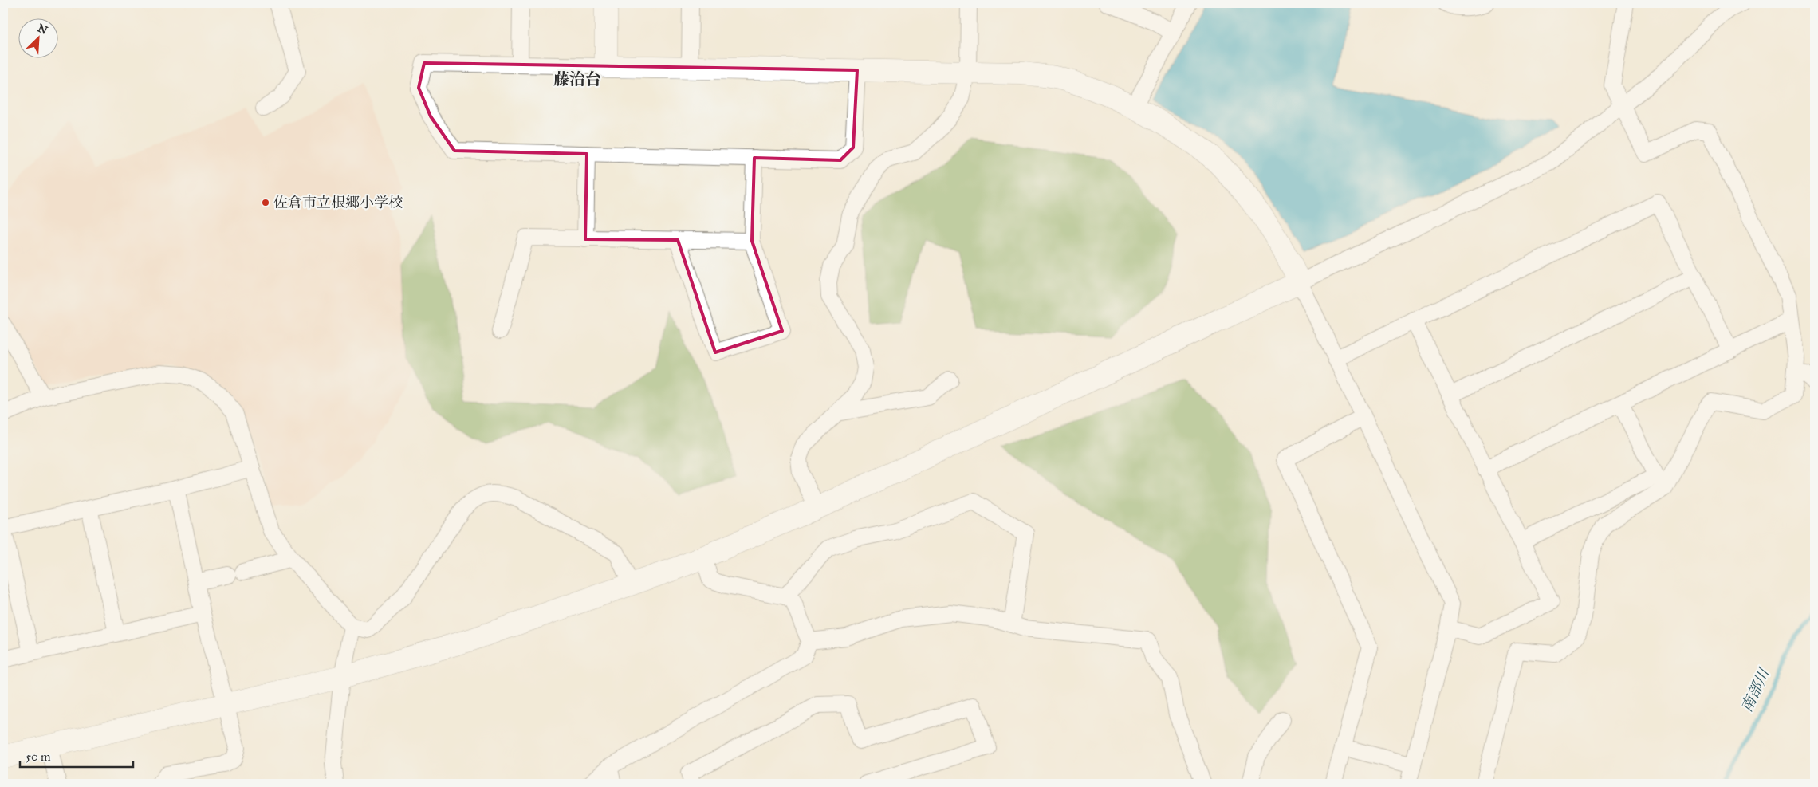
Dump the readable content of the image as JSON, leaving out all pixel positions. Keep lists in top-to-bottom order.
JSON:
{
  "districts": ["藤治台"],
  "water": ["南部川"],
  "places": ["佐倉市立根郷小学校"],
  "scale_bar": "50 m",
  "north": "top right"
}
